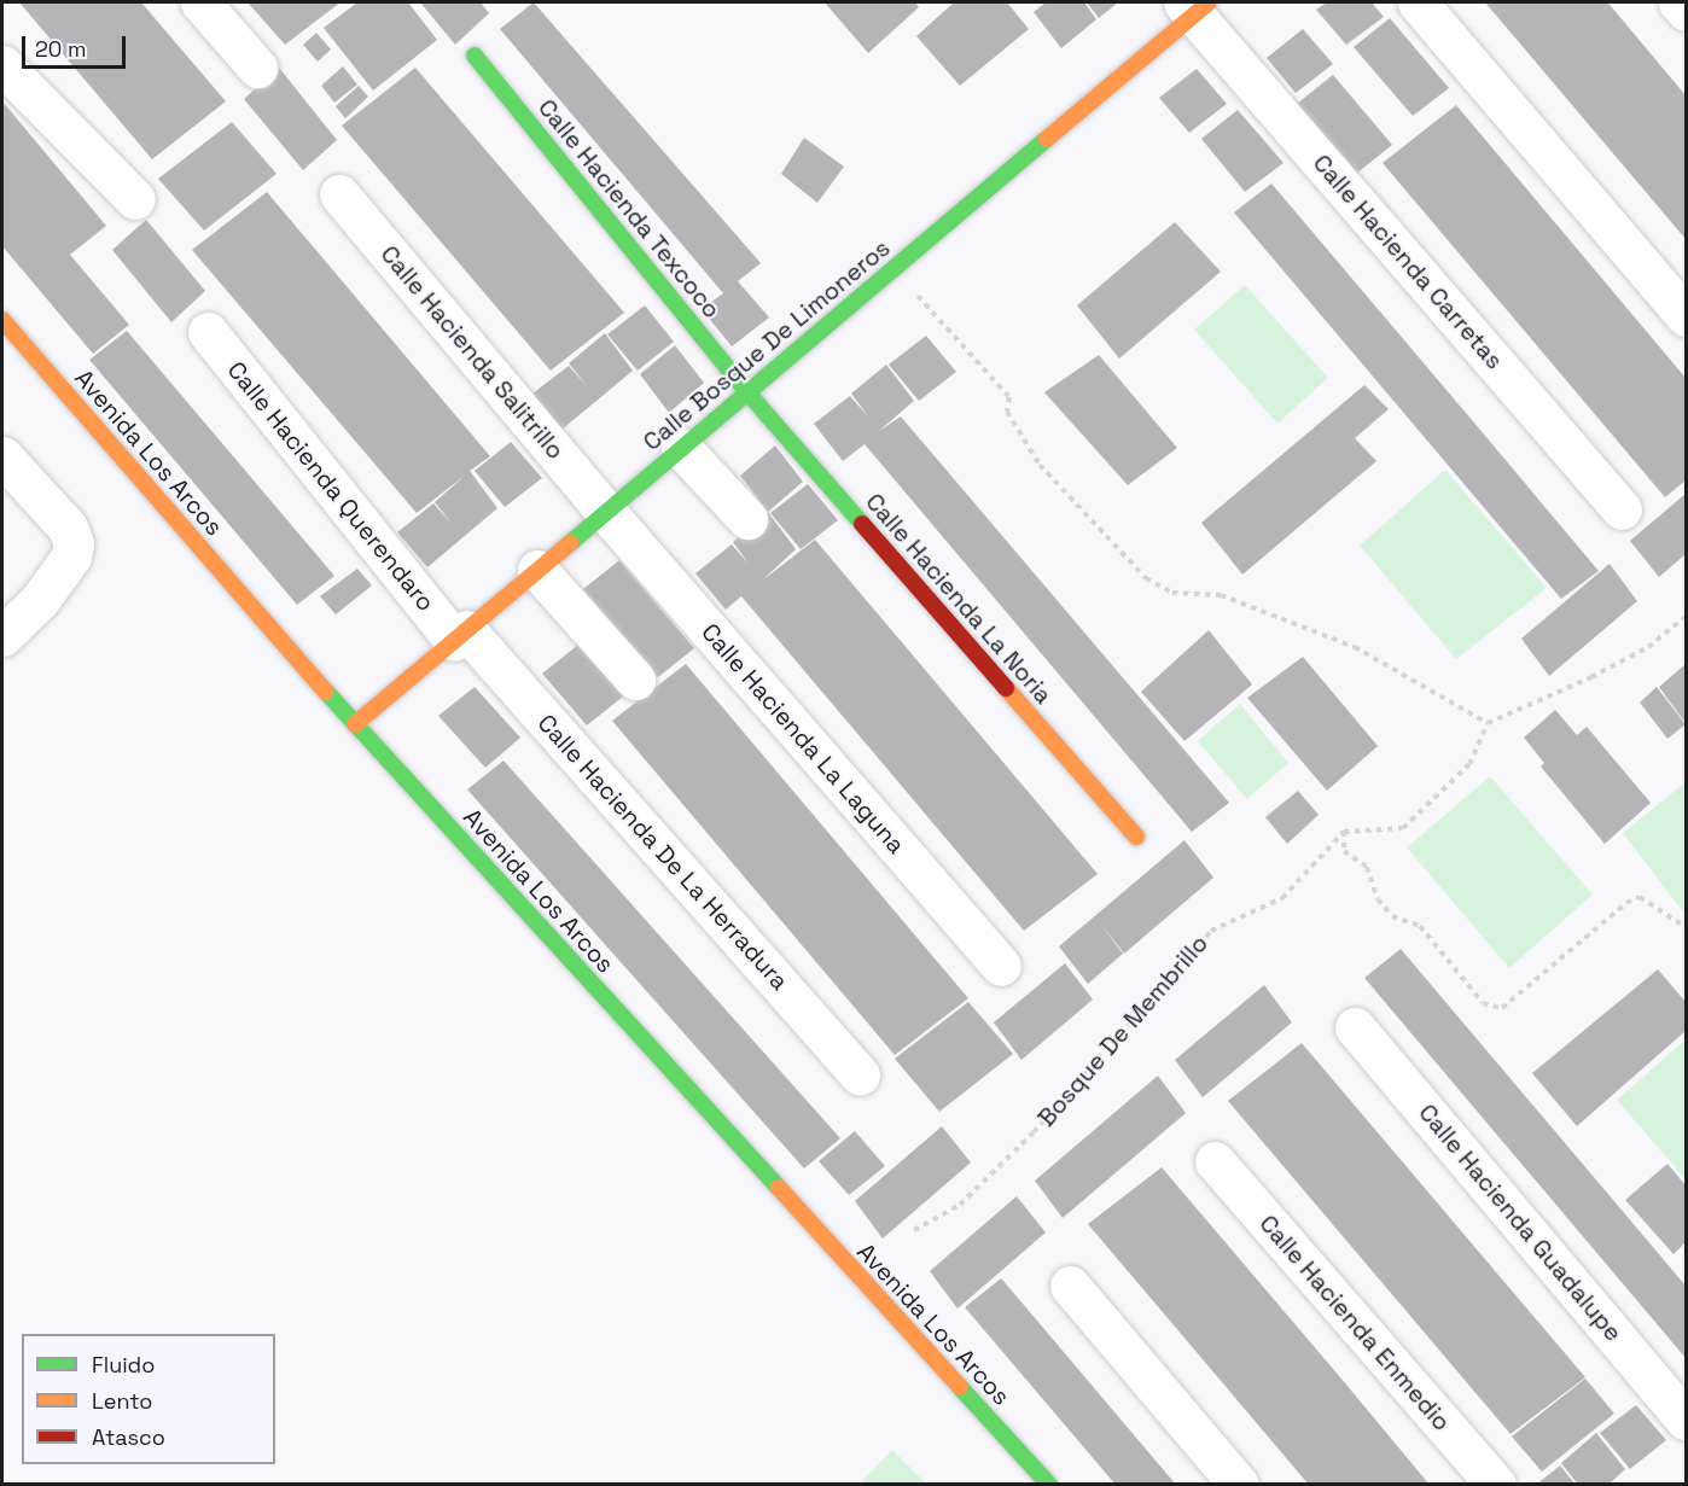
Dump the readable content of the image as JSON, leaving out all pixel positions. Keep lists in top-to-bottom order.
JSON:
{
  "streets": {
    "street": [
      "Calle Hacienda Texcoco",
      "Calle Hacienda Carretas",
      "Calle Bosque De Limoneros",
      "Calle Hacienda Salitrillo",
      "Avenida Los Arcos",
      "Calle Hacienda Querendaro",
      "Calle Hacienda La Noria",
      "Calle Hacienda La Laguna",
      "Calle Hacienda De La Herradura",
      "Calle Hacienda Guadalupe",
      "Calle Hacienda Enmedio"
    ],
    "path": ["Bosque De Membrillo"]
  },
  "crossings": [
    ["Calle Hacienda Texcoco", "Calle Bosque De Limoneros"],
    ["Calle Hacienda Texcoco", "Calle Hacienda La Noria"],
    ["Calle Hacienda Carretas", "Calle Bosque De Limoneros"],
    ["Calle Bosque De Limoneros", "Calle Hacienda Salitrillo"],
    ["Calle Bosque De Limoneros", "Avenida Los Arcos"],
    ["Calle Bosque De Limoneros", "Calle Hacienda Querendaro"],
    ["Calle Bosque De Limoneros", "Calle Hacienda La Noria"],
    ["Calle Bosque De Limoneros", "Calle Hacienda La Laguna"],
    ["Calle Bosque De Limoneros", "Calle Hacienda De La Herradura"],
    ["Calle Hacienda Salitrillo", "Calle Hacienda La Laguna"],
    ["Calle Hacienda Querendaro", "Calle Hacienda De La Herradura"]
  ],
  "legend": ["Fluido", "Lento", "Atasco"],
  "scale_bar": "20 m"
}
